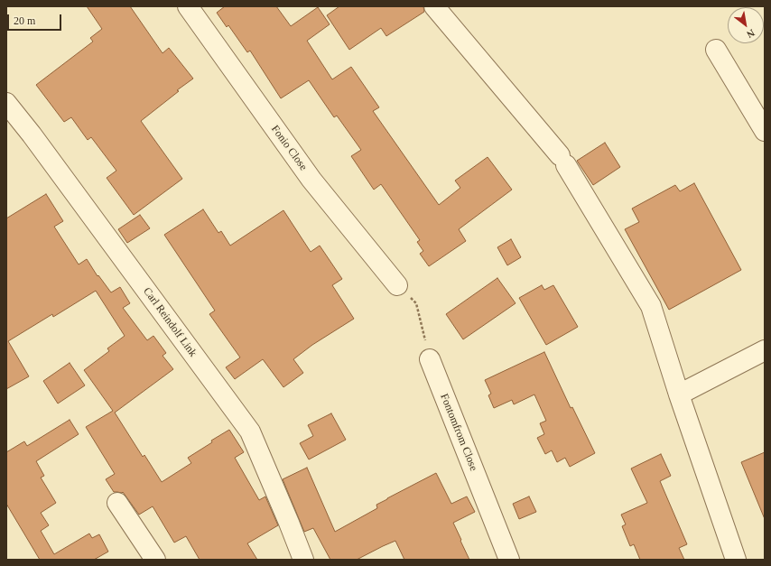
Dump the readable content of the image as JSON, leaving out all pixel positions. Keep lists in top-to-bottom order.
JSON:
{
  "streets": {
    "street": ["Fonio Close", "Carl Reindolf Link", "Fontomfrom Close"]
  },
  "scale_bar": "20 m",
  "north": "bottom right"
}
